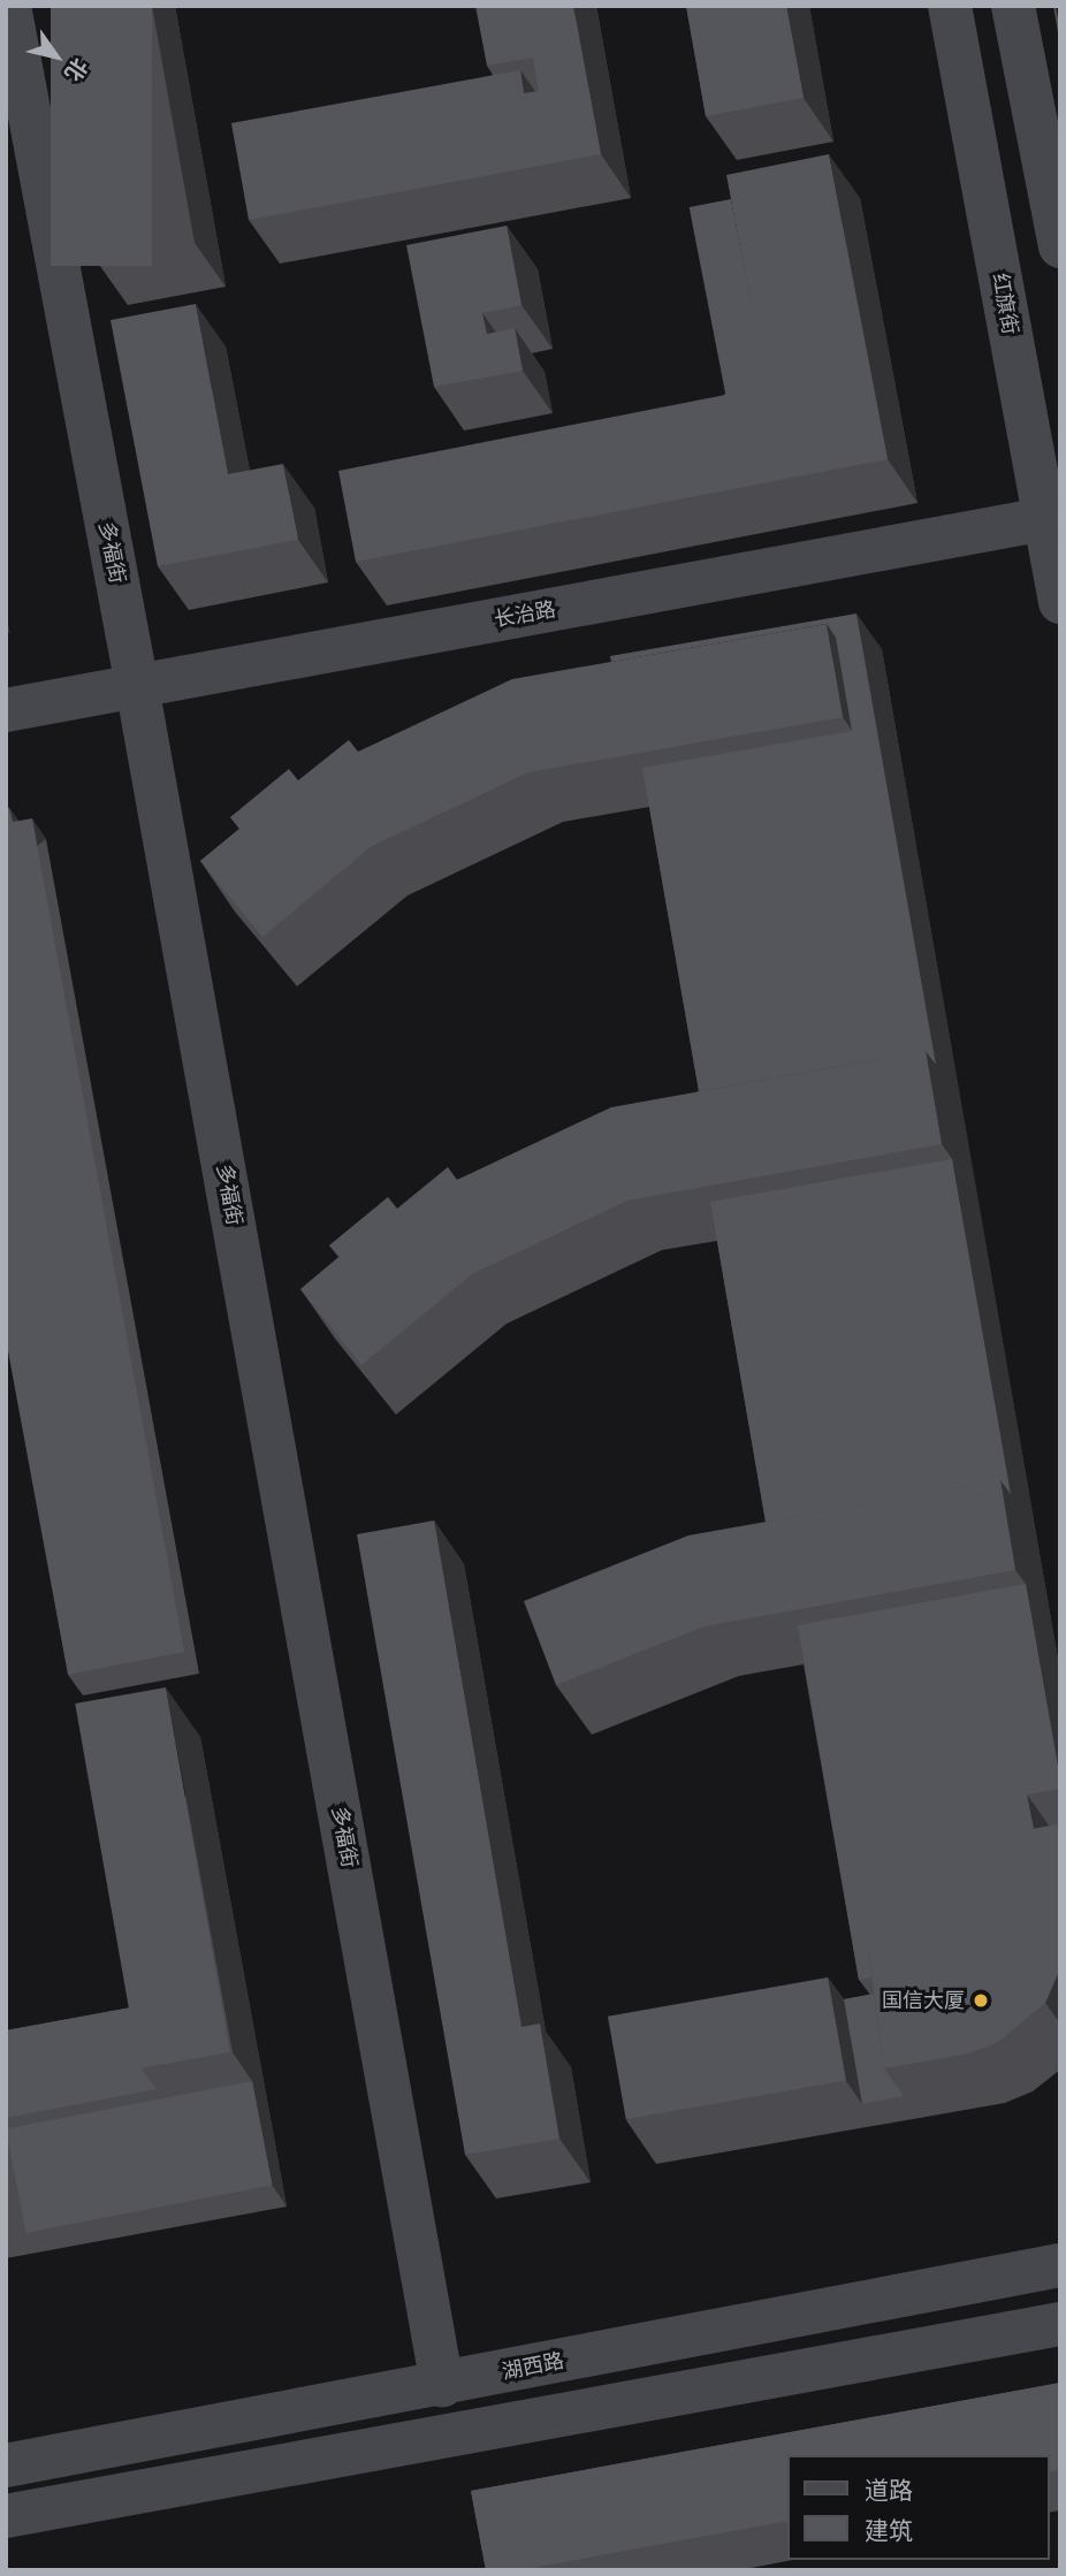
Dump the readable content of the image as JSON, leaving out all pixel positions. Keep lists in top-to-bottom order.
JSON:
{
  "streets": {
    "street": [
      "红旗街",
      "多福街",
      "长治路",
      "湖西路"
    ]
  },
  "crossings": [
    ["红旗街", "长治路"],
    ["多福街", "长治路"],
    ["多福街", "湖西路"]
  ],
  "places": ["国信大厦"],
  "legend": ["道路", "建筑"],
  "north": "bottom right"
}
